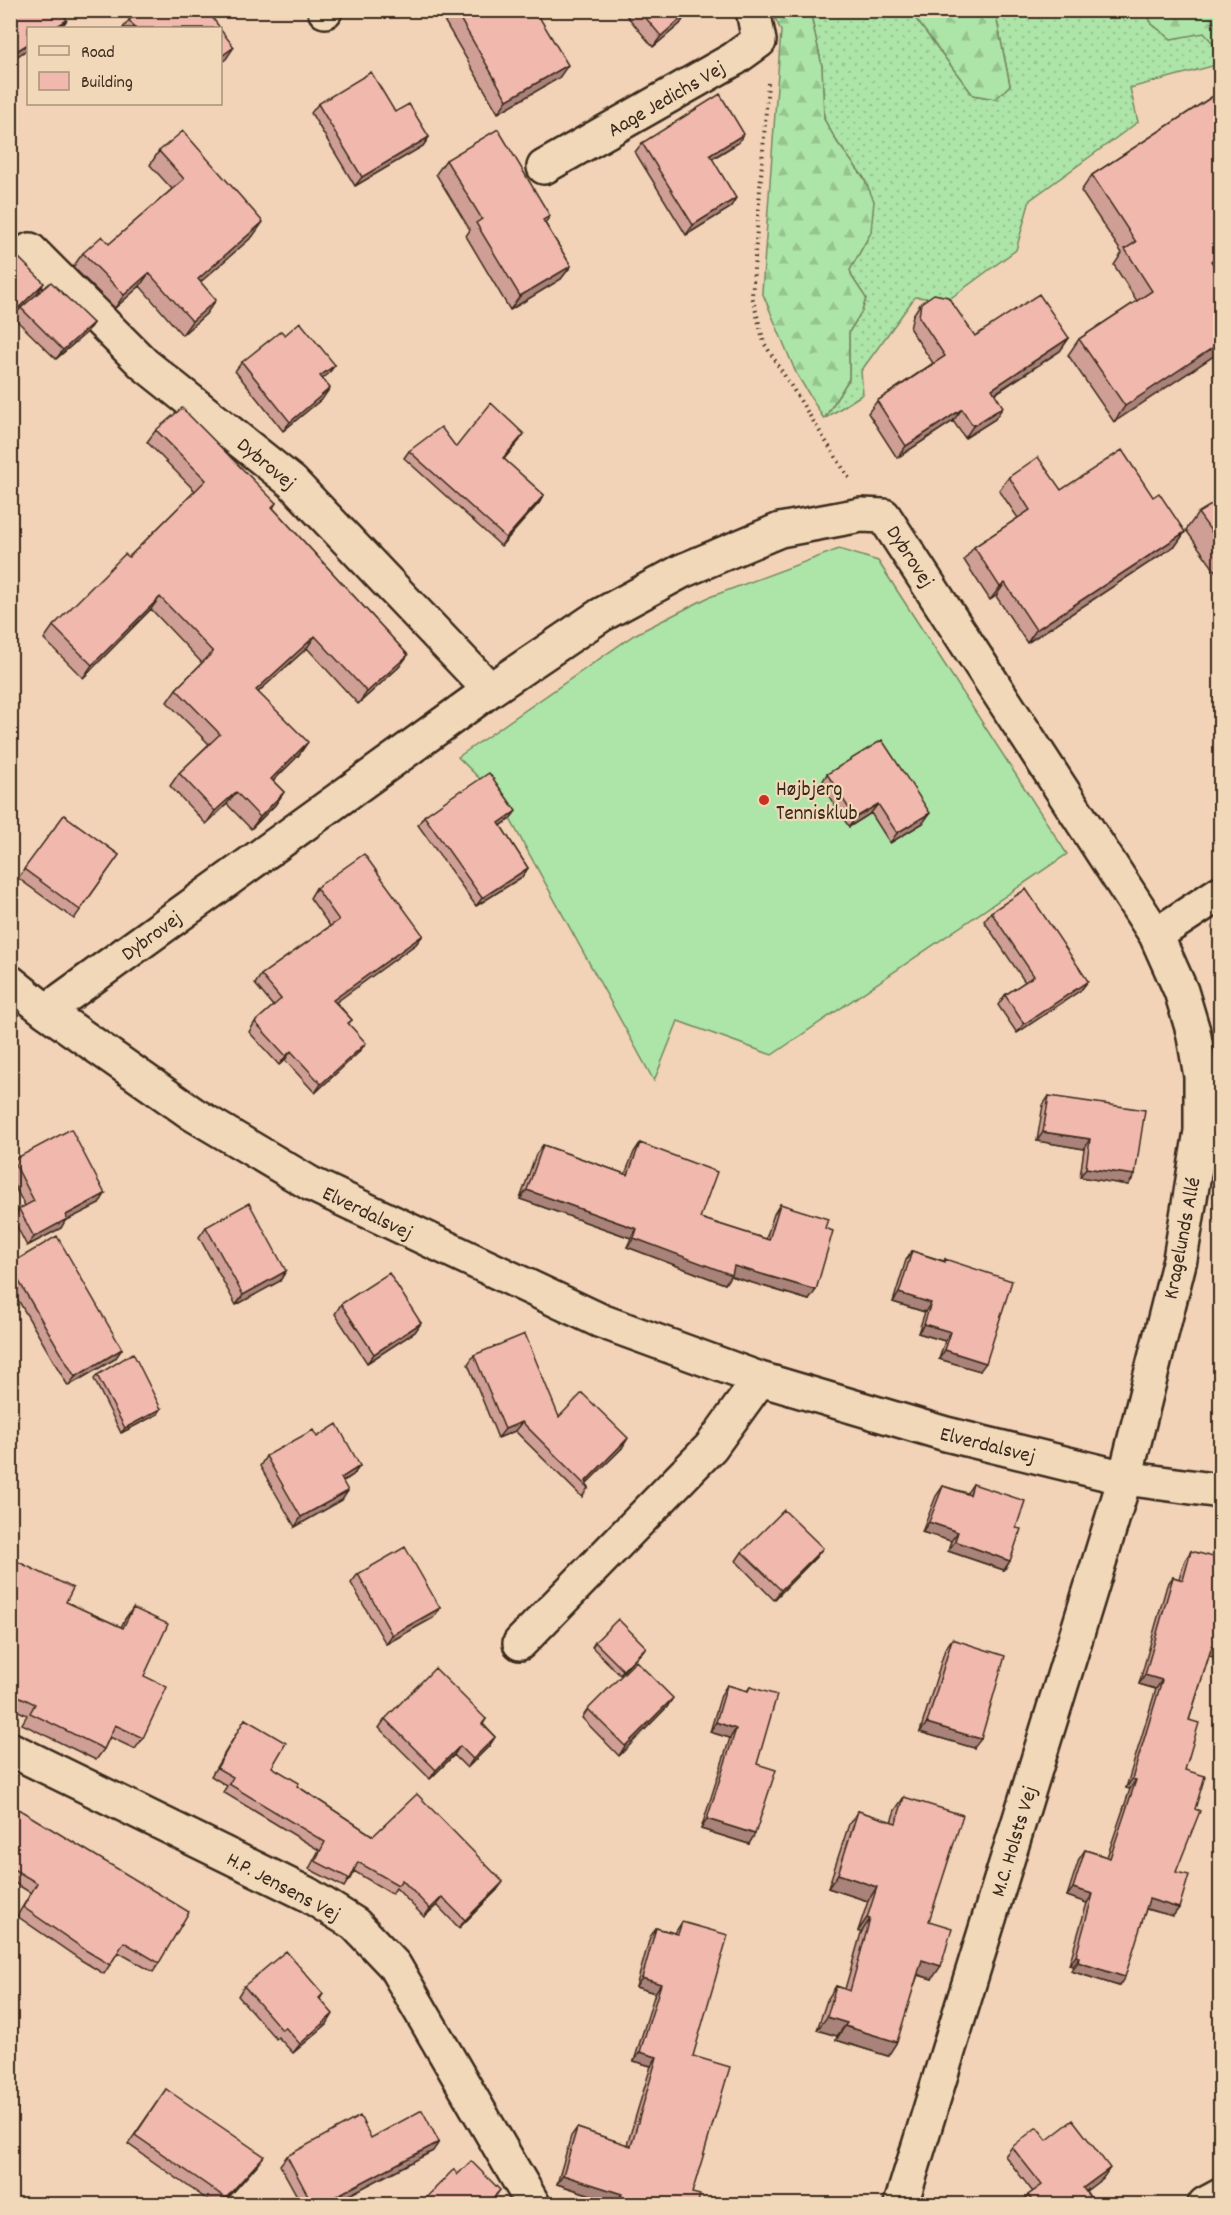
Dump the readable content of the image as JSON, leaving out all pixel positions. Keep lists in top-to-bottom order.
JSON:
{
  "streets": {
    "street": [
      "Aage Jedichs Vej",
      "Dybrovej",
      "Elverdalsvej",
      "Kragelunds Allé",
      "M.C. Holsts Vej",
      "H.P. Jensens Vej"
    ]
  },
  "crossings": [
    ["Dybrovej", "Elverdalsvej"],
    ["Dybrovej", "Kragelunds Allé"],
    ["Elverdalsvej", "Kragelunds Allé"],
    ["Elverdalsvej", "M.C. Holsts Vej"],
    ["Kragelunds Allé", "M.C. Holsts Vej"]
  ],
  "places": ["Højbjerg Tennisklub"],
  "legend": ["Road", "Building"]
}
